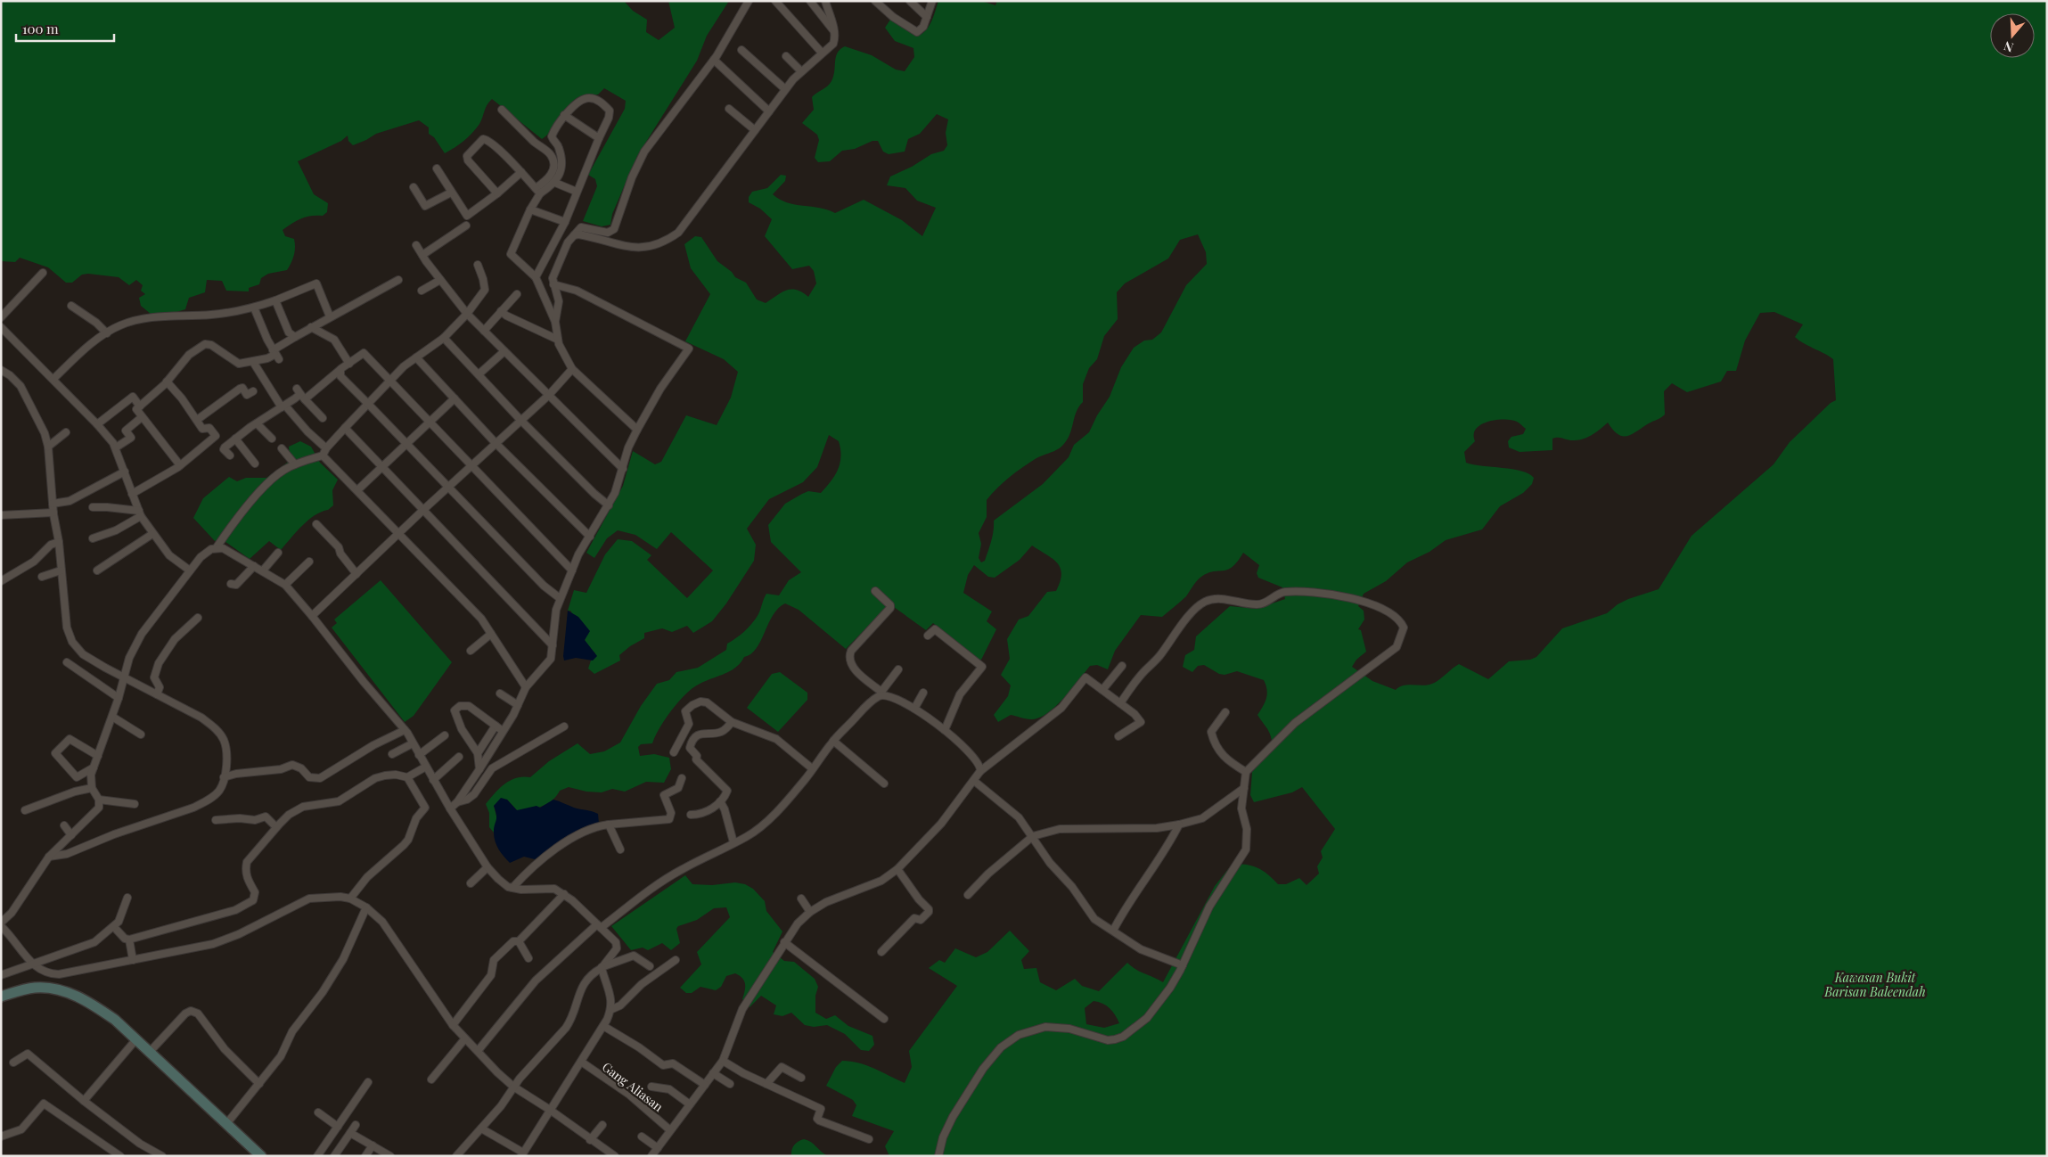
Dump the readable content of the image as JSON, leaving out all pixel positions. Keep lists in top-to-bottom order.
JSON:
{
  "streets": {
    "street": ["Gang Aliasan"]
  },
  "parks": ["Kawasan Bukit Barisan Baleendah"],
  "scale_bar": "100 m",
  "north": "bottom"
}
